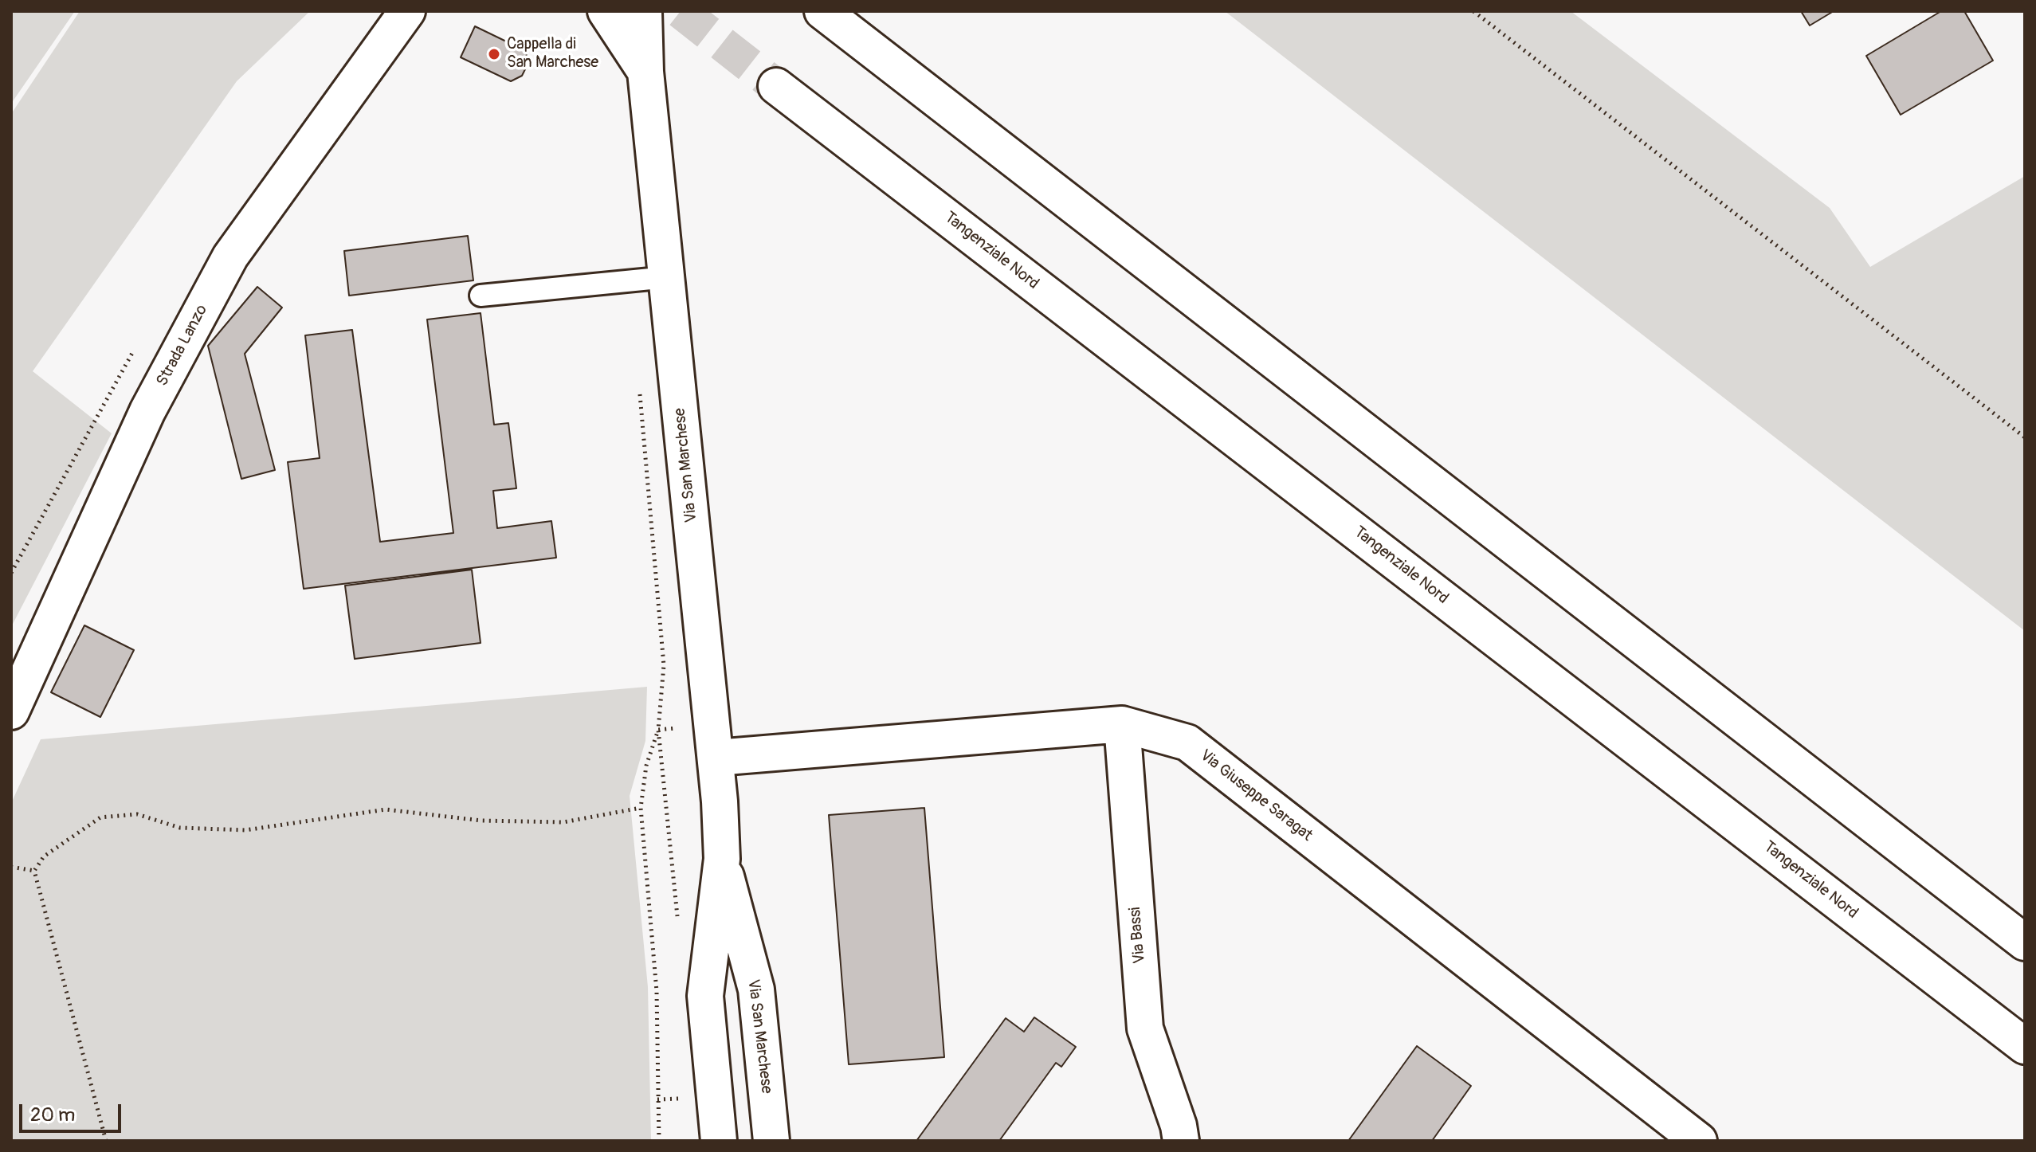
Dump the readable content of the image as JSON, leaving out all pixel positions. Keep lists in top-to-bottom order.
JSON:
{
  "streets": {
    "main road": [
      "Tangenziale Nord",
      "Strada Lanzo",
      "Via San Marchese",
      "Via Giuseppe Saragat",
      "Via Bassi"
    ]
  },
  "crossings": [
    ["Via San Marchese", "Via Giuseppe Saragat"],
    ["Via Giuseppe Saragat", "Via Bassi"]
  ],
  "places": ["Cappella di San Marchese"],
  "scale_bar": "20 m"
}
